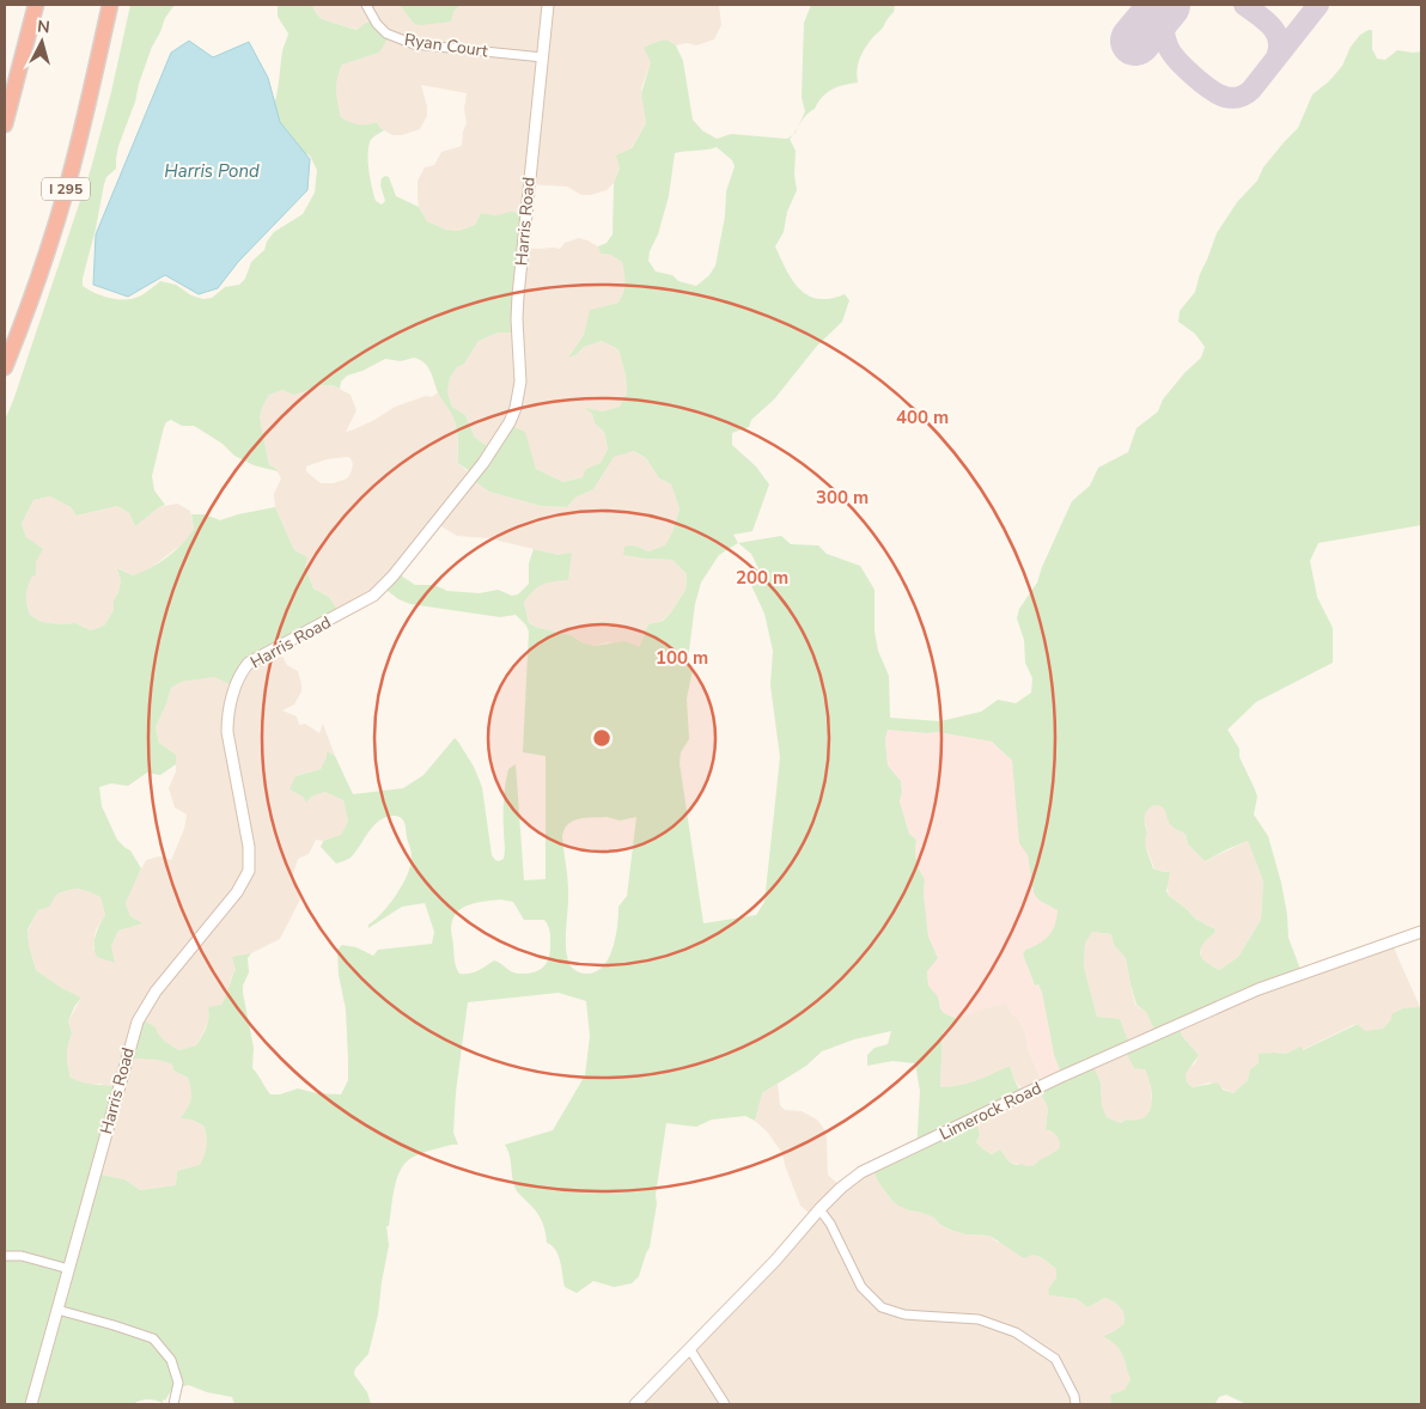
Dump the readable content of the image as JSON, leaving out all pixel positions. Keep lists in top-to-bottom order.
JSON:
{
  "streets": {
    "highway": ["I 295"],
    "street": ["Ryan Court", "Harris Road", "Limerock Road"]
  },
  "crossings": [
    ["Ryan Court", "Harris Road"]
  ],
  "water": ["Harris Pond"],
  "north": "top",
  "rings": [
    "400 m",
    "300 m",
    "200 m",
    "100 m"
  ]
}
